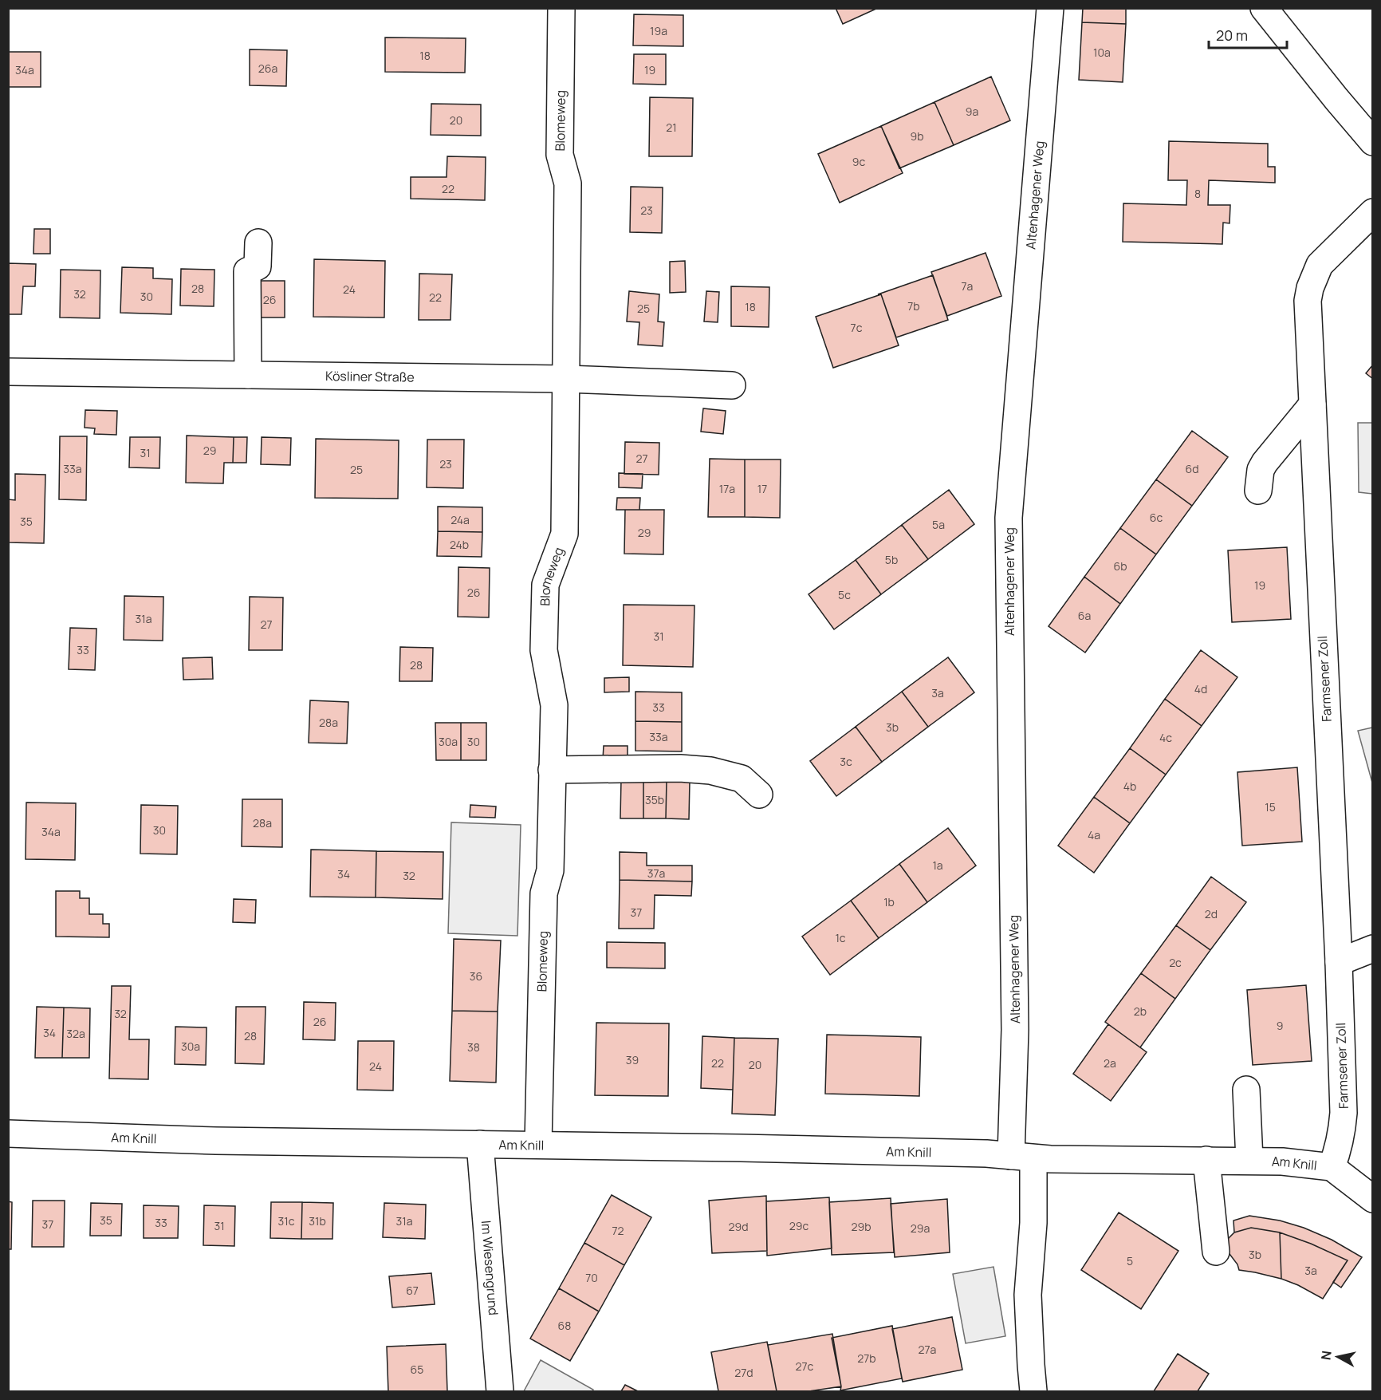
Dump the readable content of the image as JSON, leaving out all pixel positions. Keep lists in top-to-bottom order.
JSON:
{
  "streets": {
    "street": [
      "Blomeweg",
      "Altenhagener Weg",
      "Kösliner Straße",
      "Farmsener Zoll",
      "Am Knill",
      "Im Wiesengrund"
    ]
  },
  "crossings": [
    ["Blomeweg", "Kösliner Straße"],
    ["Blomeweg", "Am Knill"],
    ["Altenhagener Weg", "Am Knill"],
    ["Farmsener Zoll", "Am Knill"],
    ["Am Knill", "Im Wiesengrund"]
  ],
  "house_numbers": [
    "19a",
    "10a",
    "18",
    "26a",
    "34a",
    "19",
    "9a",
    "20",
    "21",
    "9b",
    "9c",
    "22",
    "8",
    "23",
    "7a",
    "28",
    "24",
    "32",
    "30",
    "22",
    "26",
    "7b",
    "18",
    "25",
    "7c",
    "29",
    "31",
    "27",
    "23",
    "33a",
    "6d",
    "25",
    "17a",
    "17",
    "6c",
    "24a",
    "35",
    "5a",
    "29",
    "24b",
    "5b",
    "6b",
    "19",
    "26",
    "5c",
    "6a",
    "31a",
    "27",
    "31",
    "33",
    "28",
    "4d",
    "3a",
    "33",
    "28a",
    "3b",
    "33a",
    "4c",
    "30a",
    "30",
    "3c",
    "4b",
    "35b",
    "15",
    "28a",
    "30",
    "34a",
    "4a",
    "1a",
    "37a",
    "34",
    "32",
    "1b",
    "37",
    "2d",
    "1c",
    "2c",
    "36",
    "2b",
    "32",
    "26",
    "9",
    "34",
    "32a",
    "28",
    "30a",
    "38",
    "39",
    "22",
    "2a",
    "20",
    "24",
    "35",
    "31c",
    "31b",
    "31a",
    "33",
    "37",
    "31",
    "29c",
    "29d",
    "29b",
    "29a",
    "72",
    "3b",
    "5",
    "3a",
    "70",
    "67",
    "68",
    "27a",
    "27b",
    "27c",
    "65",
    "27d"
  ],
  "scale_bar": "20 m",
  "north": "left"
}
